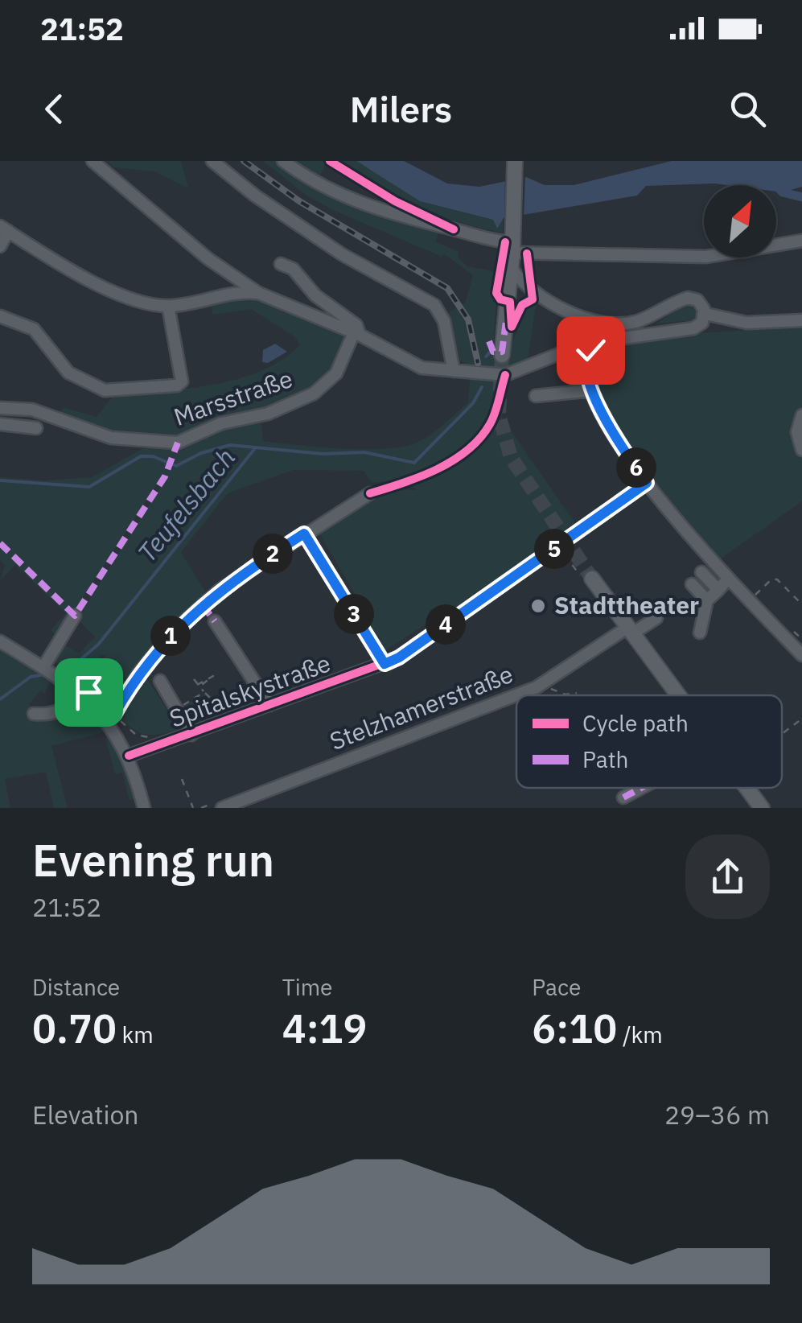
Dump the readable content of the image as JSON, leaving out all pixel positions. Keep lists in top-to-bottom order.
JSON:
{
  "streets": {
    "street": ["Marsstraße", "Spitalskystraße", "Stelzhamerstraße"]
  },
  "water": ["Teufelsbach"],
  "places": ["Stadttheater"],
  "legend": ["Cycle path", "Path"],
  "north": "top right",
  "page": {
    "status": "21:52",
    "header": "Milers",
    "pins": [
      "6",
      "5",
      "2",
      "3",
      "4",
      "1"
    ],
    "heading": ["Evening run", "21:52"],
    "stats": [
      ["Distance", "0.70 km"],
      ["Time", "4:19"],
      ["Pace", "6:10 /km"]
    ],
    "chart": ["Elevation", "29–36 m"]
  }
}
